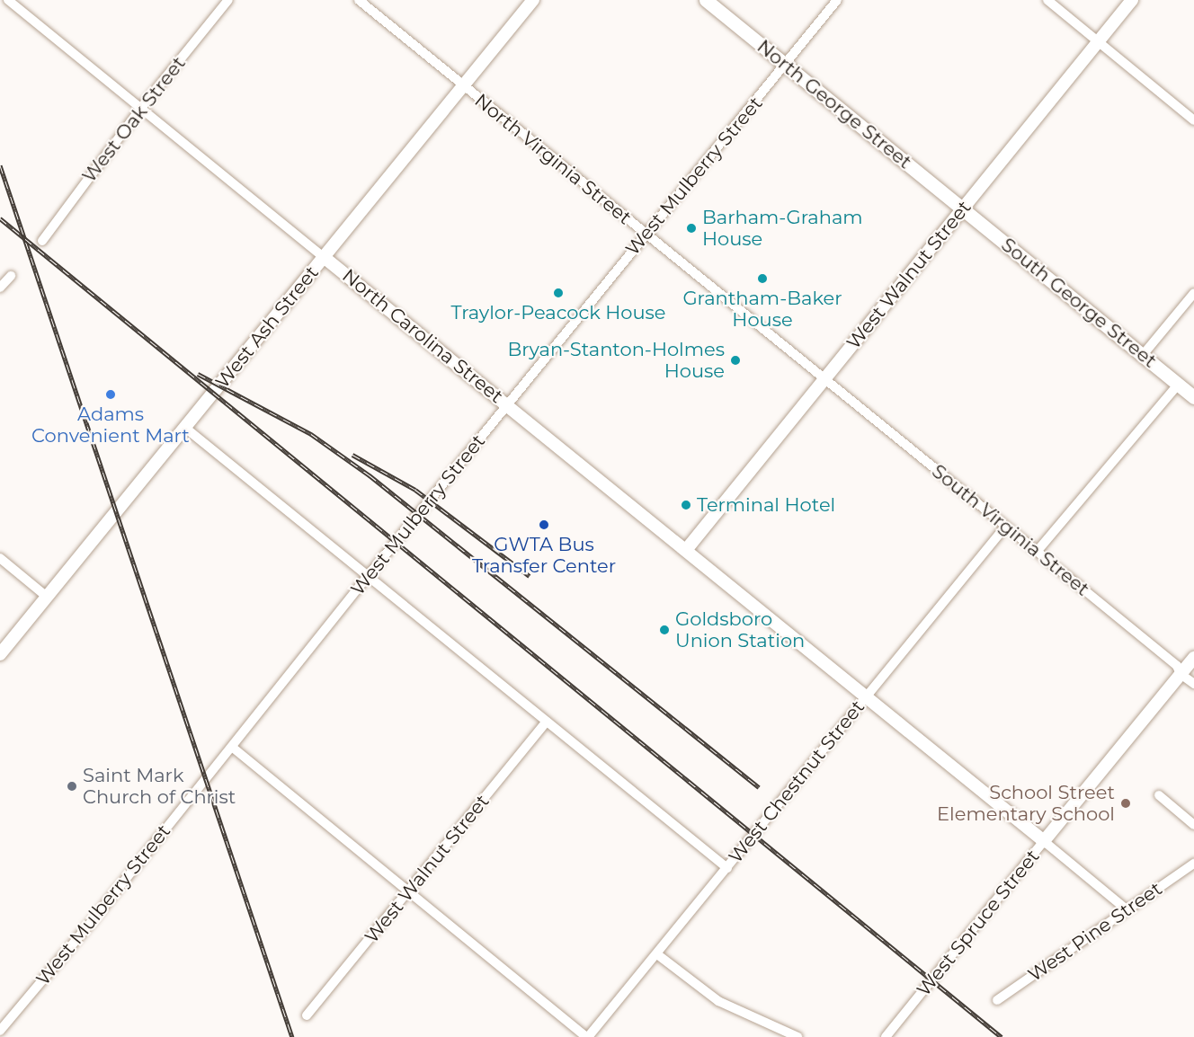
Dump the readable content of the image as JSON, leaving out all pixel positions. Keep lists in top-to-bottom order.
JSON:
{
  "streets": {
    "main road": ["North George Street", "South George Street"],
    "street": [
      "West Oak Street",
      "North Virginia Street",
      "West Mulberry Street",
      "West Walnut Street",
      "West Ash Street",
      "North Carolina Street",
      "South Virginia Street",
      "West Chestnut Street",
      "West Spruce Street",
      "West Pine Street"
    ]
  },
  "crossings": [
    ["North George Street", "West Mulberry Street"],
    ["North George Street", "West Walnut Street"],
    ["North George Street", "South George Street"],
    ["West Oak Street", "North Carolina Street"],
    ["North Virginia Street", "West Mulberry Street"],
    ["North Virginia Street", "West Walnut Street"],
    ["North Virginia Street", "West Ash Street"],
    ["North Virginia Street", "South Virginia Street"],
    ["West Mulberry Street", "North Carolina Street"],
    ["West Walnut Street", "South George Street"],
    ["West Walnut Street", "North Carolina Street"],
    ["West Walnut Street", "South Virginia Street"],
    ["West Ash Street", "North Carolina Street"],
    ["North Carolina Street", "West Chestnut Street"],
    ["North Carolina Street", "West Spruce Street"],
    ["South Virginia Street", "West Chestnut Street"],
    ["South Virginia Street", "West Spruce Street"]
  ],
  "places": [
    "Barham-Graham House",
    "Grantham-Baker House",
    "Traylor-Peacock House",
    "Bryan-Stanton-Holmes House",
    "Adams Convenient Mart",
    "Terminal Hotel",
    "GWTA Bus Transfer Center",
    "Goldsboro Union Station",
    "Saint Mark Church of Christ",
    "School Street Elementary School"
  ]
}
